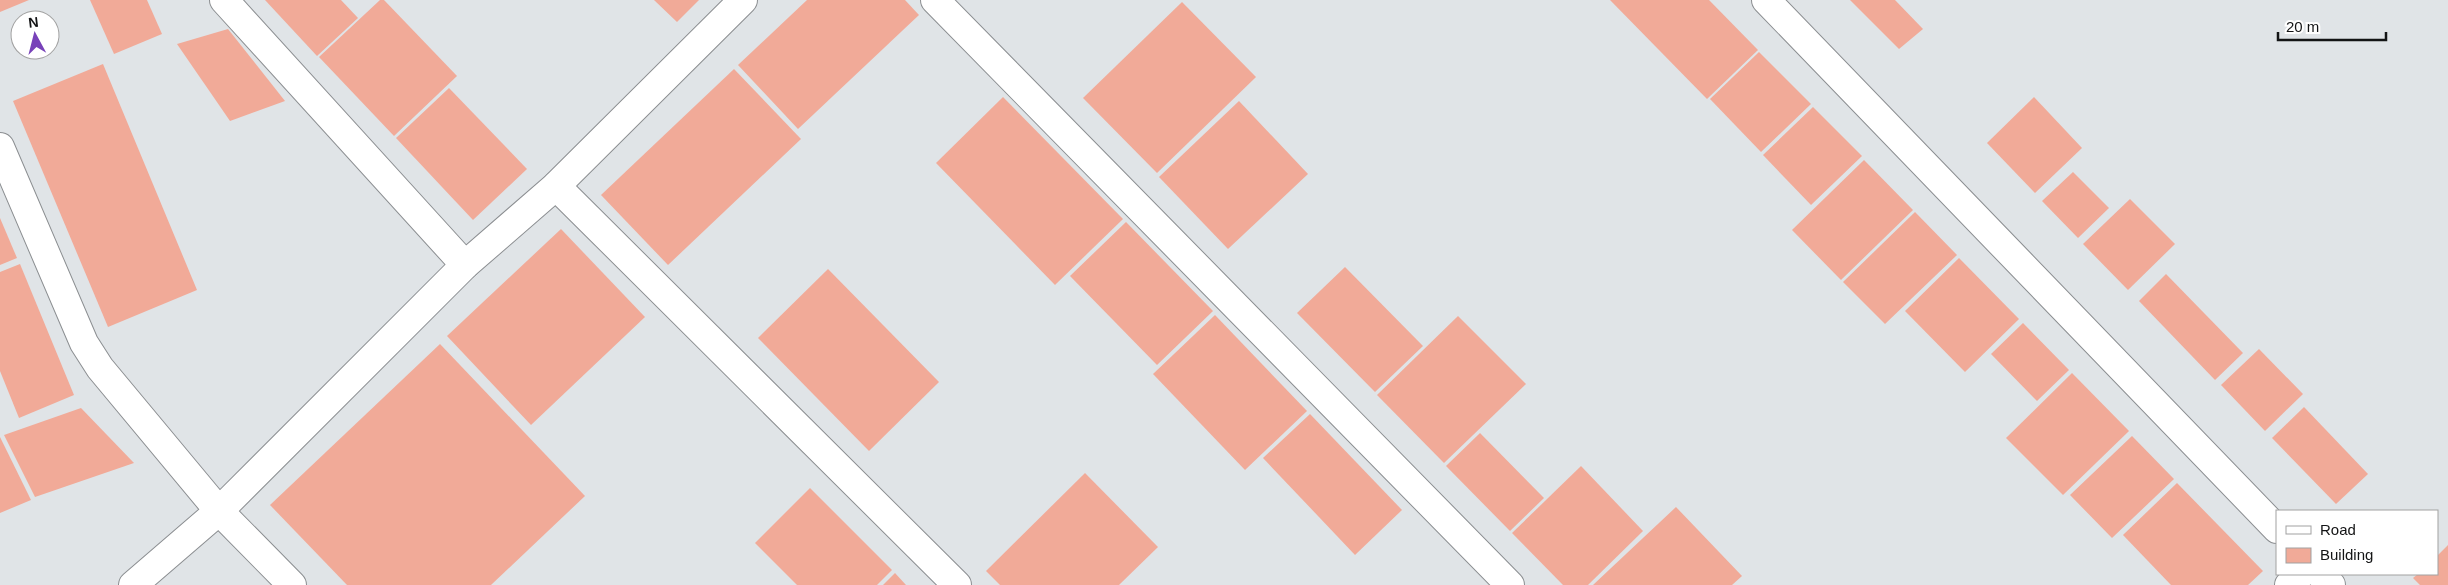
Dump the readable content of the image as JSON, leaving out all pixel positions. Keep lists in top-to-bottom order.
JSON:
{
  "legend": ["Road", "Building"],
  "scale_bar": "20 m",
  "north": "top"
}
